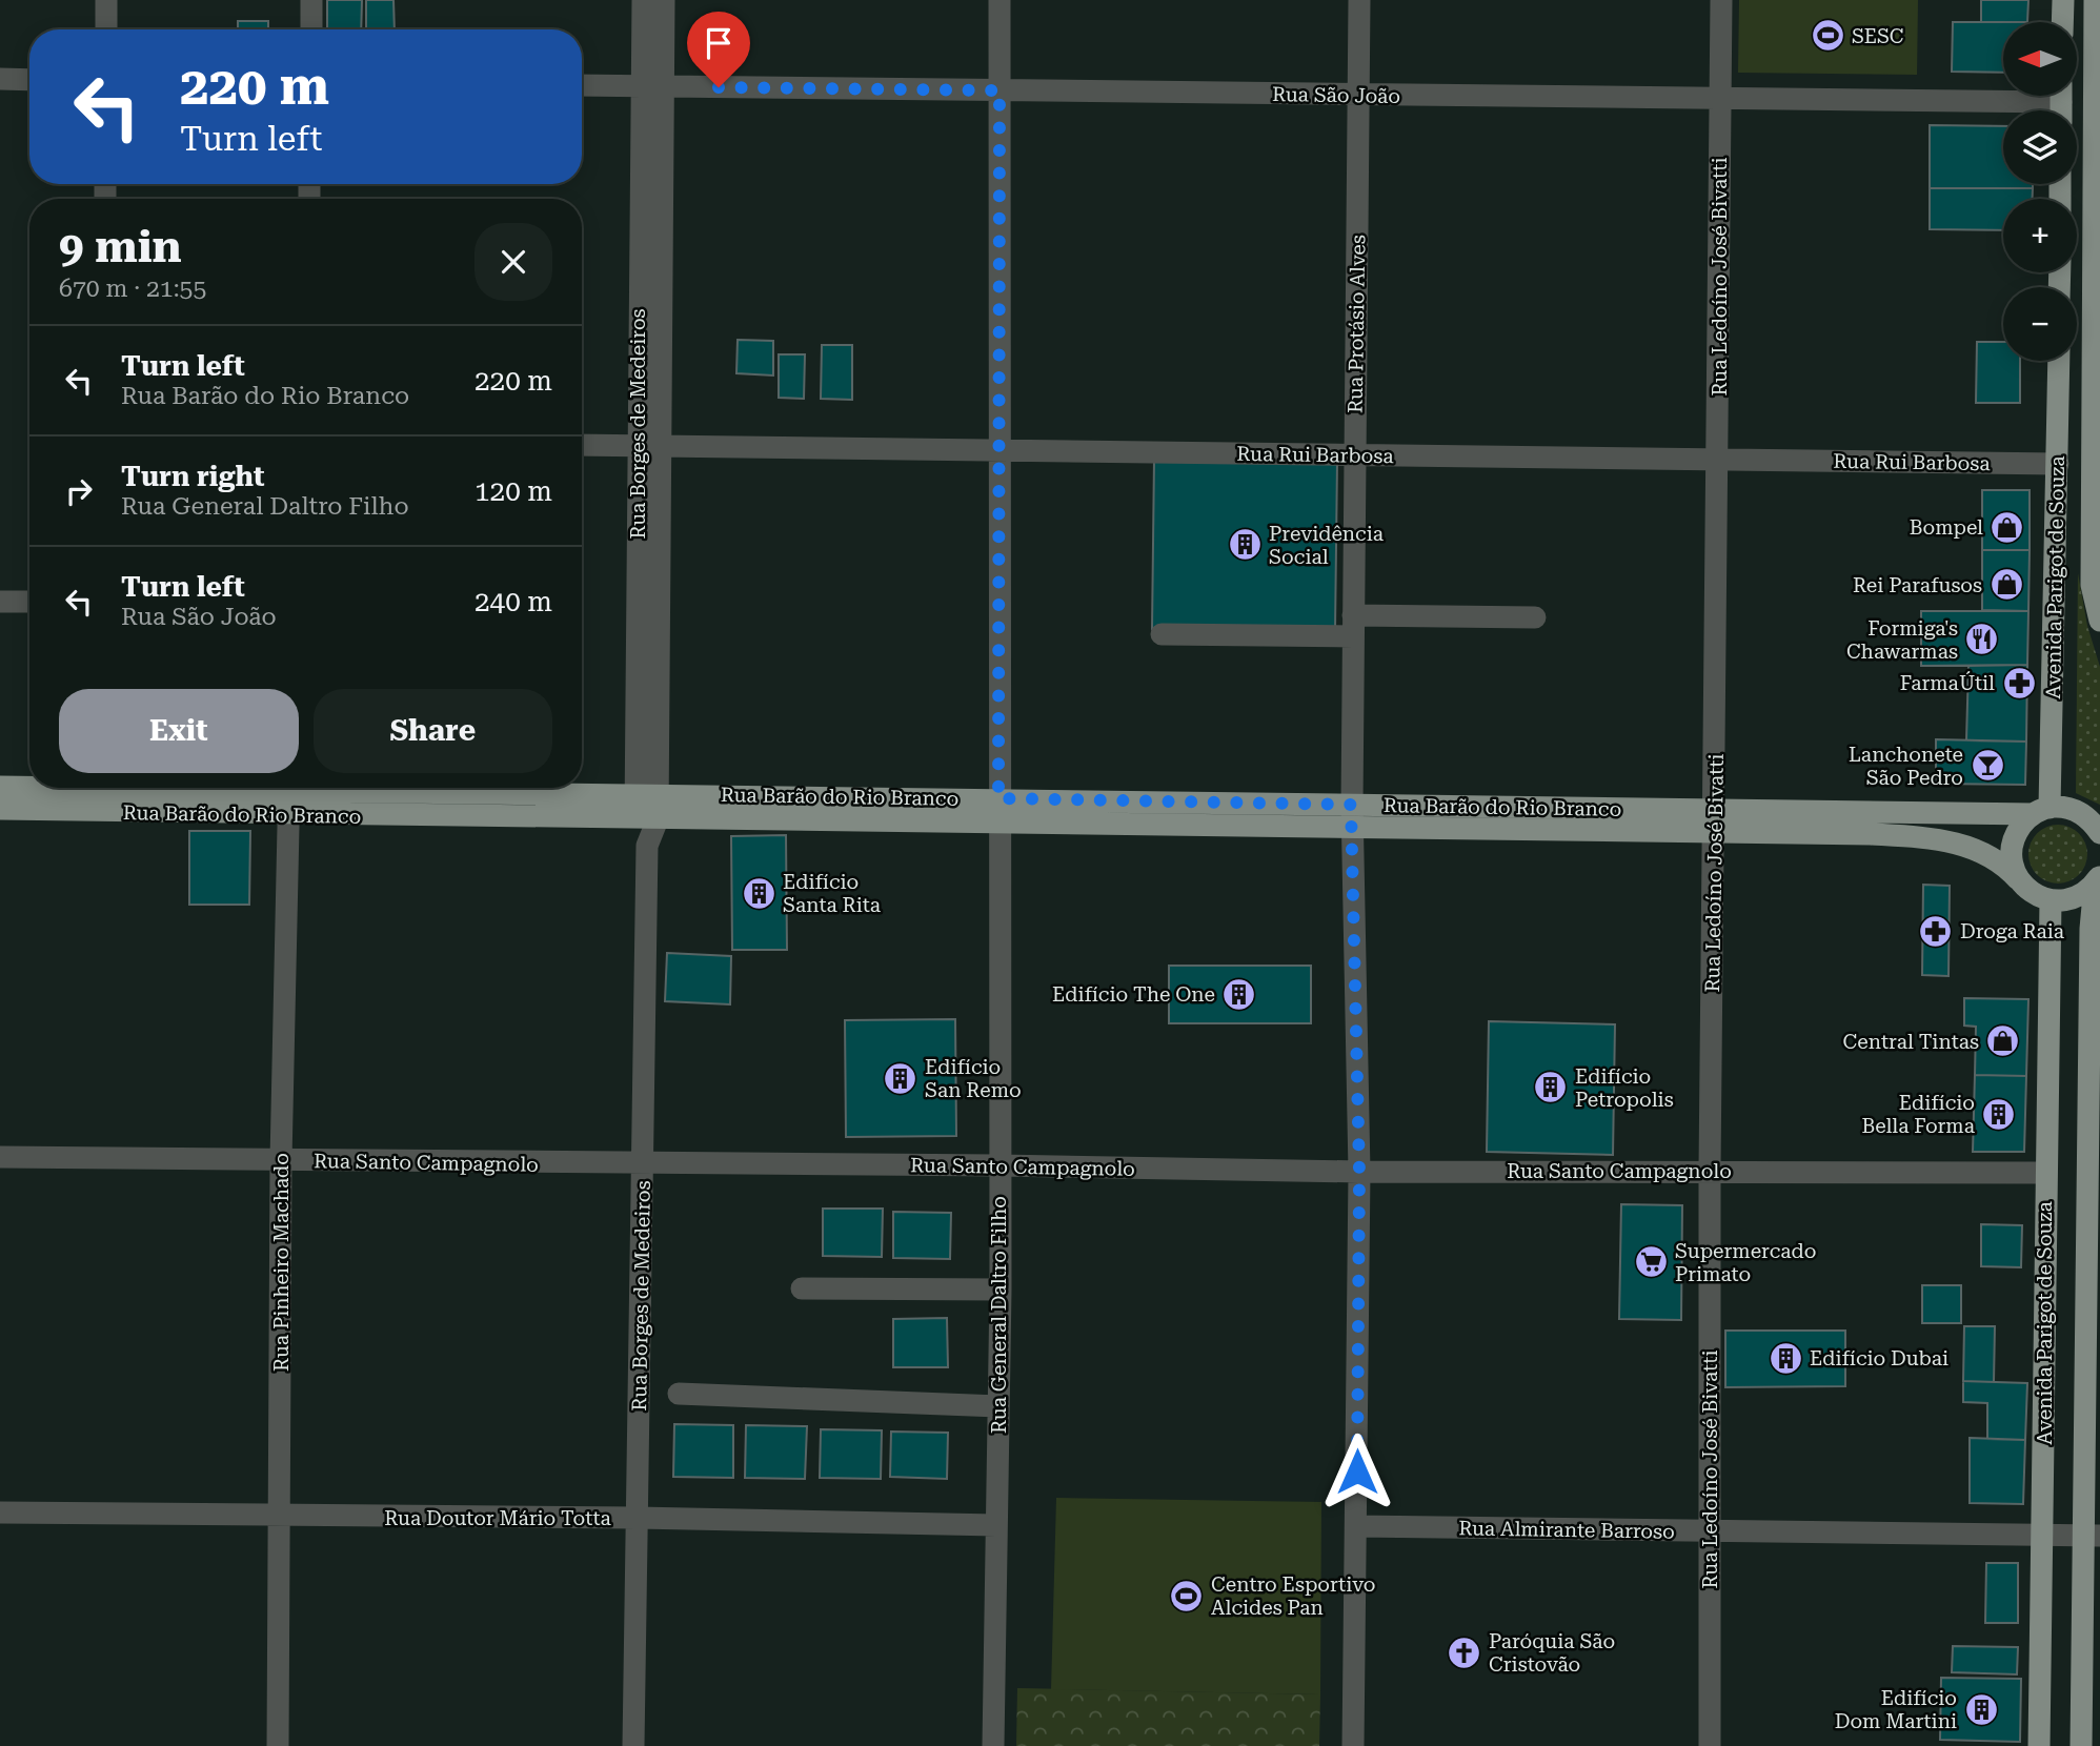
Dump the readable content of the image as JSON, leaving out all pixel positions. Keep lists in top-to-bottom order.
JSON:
{
  "streets": {
    "main road": ["Rua São João", "Avenida Parigot de Souza", "Rua Barão do Rio Branco"],
    "street": [
      "Rua Ledoíno José Bivatti",
      "Rua Protásio Alves",
      "Rua Borges de Medeiros",
      "Rua Rui Barbosa",
      "Rua Santo Campagnolo",
      "Rua Pinheiro Machado",
      "Rua General Daltro Filho",
      "Rua Doutor Mário Totta",
      "Rua Almirante Barroso"
    ]
  },
  "crossings": [
    ["Rua São João", "Rua Ledoíno José Bivatti"],
    ["Rua São João", "Rua Protásio Alves"],
    ["Rua São João", "Rua Borges de Medeiros"],
    ["Rua São João", "Avenida Parigot de Souza"],
    ["Rua São João", "Rua General Daltro Filho"],
    ["Rua Ledoíno José Bivatti", "Rua Rui Barbosa"],
    ["Rua Ledoíno José Bivatti", "Rua Barão do Rio Branco"],
    ["Rua Ledoíno José Bivatti", "Rua Santo Campagnolo"],
    ["Rua Ledoíno José Bivatti", "Rua Almirante Barroso"],
    ["Rua Protásio Alves", "Rua Rui Barbosa"],
    ["Rua Protásio Alves", "Rua Barão do Rio Branco"],
    ["Rua Protásio Alves", "Rua Santo Campagnolo"],
    ["Rua Protásio Alves", "Rua Almirante Barroso"],
    ["Rua Borges de Medeiros", "Rua Rui Barbosa"],
    ["Rua Borges de Medeiros", "Rua Barão do Rio Branco"],
    ["Rua Borges de Medeiros", "Rua Santo Campagnolo"],
    ["Rua Borges de Medeiros", "Rua Doutor Mário Totta"],
    ["Rua Rui Barbosa", "Avenida Parigot de Souza"],
    ["Rua Rui Barbosa", "Rua General Daltro Filho"],
    ["Avenida Parigot de Souza", "Rua Barão do Rio Branco"],
    ["Avenida Parigot de Souza", "Rua Santo Campagnolo"],
    ["Avenida Parigot de Souza", "Rua Almirante Barroso"],
    ["Rua Barão do Rio Branco", "Rua Pinheiro Machado"],
    ["Rua Barão do Rio Branco", "Rua General Daltro Filho"],
    ["Rua Santo Campagnolo", "Rua Pinheiro Machado"],
    ["Rua Santo Campagnolo", "Rua General Daltro Filho"],
    ["Rua Pinheiro Machado", "Rua Doutor Mário Totta"],
    ["Rua General Daltro Filho", "Rua Doutor Mário Totta"]
  ],
  "places": {
    "sports": ["SESC", "Centro Esportivo Alcides Pan"],
    "shop": ["Bompel", "Rei Parafusos", "Central Tintas"],
    "building": [
      "Previdência Social",
      "Edifício Santa Rita",
      "Edifício The One",
      "Edifício San Remo",
      "Edifício Petropolis",
      "Edifício Bella Forma",
      "Edifício Dubai",
      "Edifício Dom Martini"
    ],
    "restaurant": ["Formiga's Chawarmas"],
    "pharmacy": ["FarmaÚtil", "Droga Raia"],
    "bar": ["Lanchonete São Pedro"],
    "supermarket": ["Supermercado Primato"],
    "church": ["Paróquia São Cristovão"]
  },
  "north": "left",
  "page": {
    "map_buttons": ["+", "−"],
    "turn": ["220 m", "Turn left"],
    "heading": ["9 min", "670 m · 21:55"],
    "list": [
      {
        "name": "Turn left",
        "note": "Rua Barão do Rio Branco",
        "value": "220 m"
      },
      {
        "name": "Turn right",
        "note": "Rua General Daltro Filho",
        "value": "120 m"
      },
      {
        "name": "Turn left",
        "note": "Rua São João",
        "value": "240 m"
      }
    ],
    "buttons": ["Exit", "Share"]
  }
}
